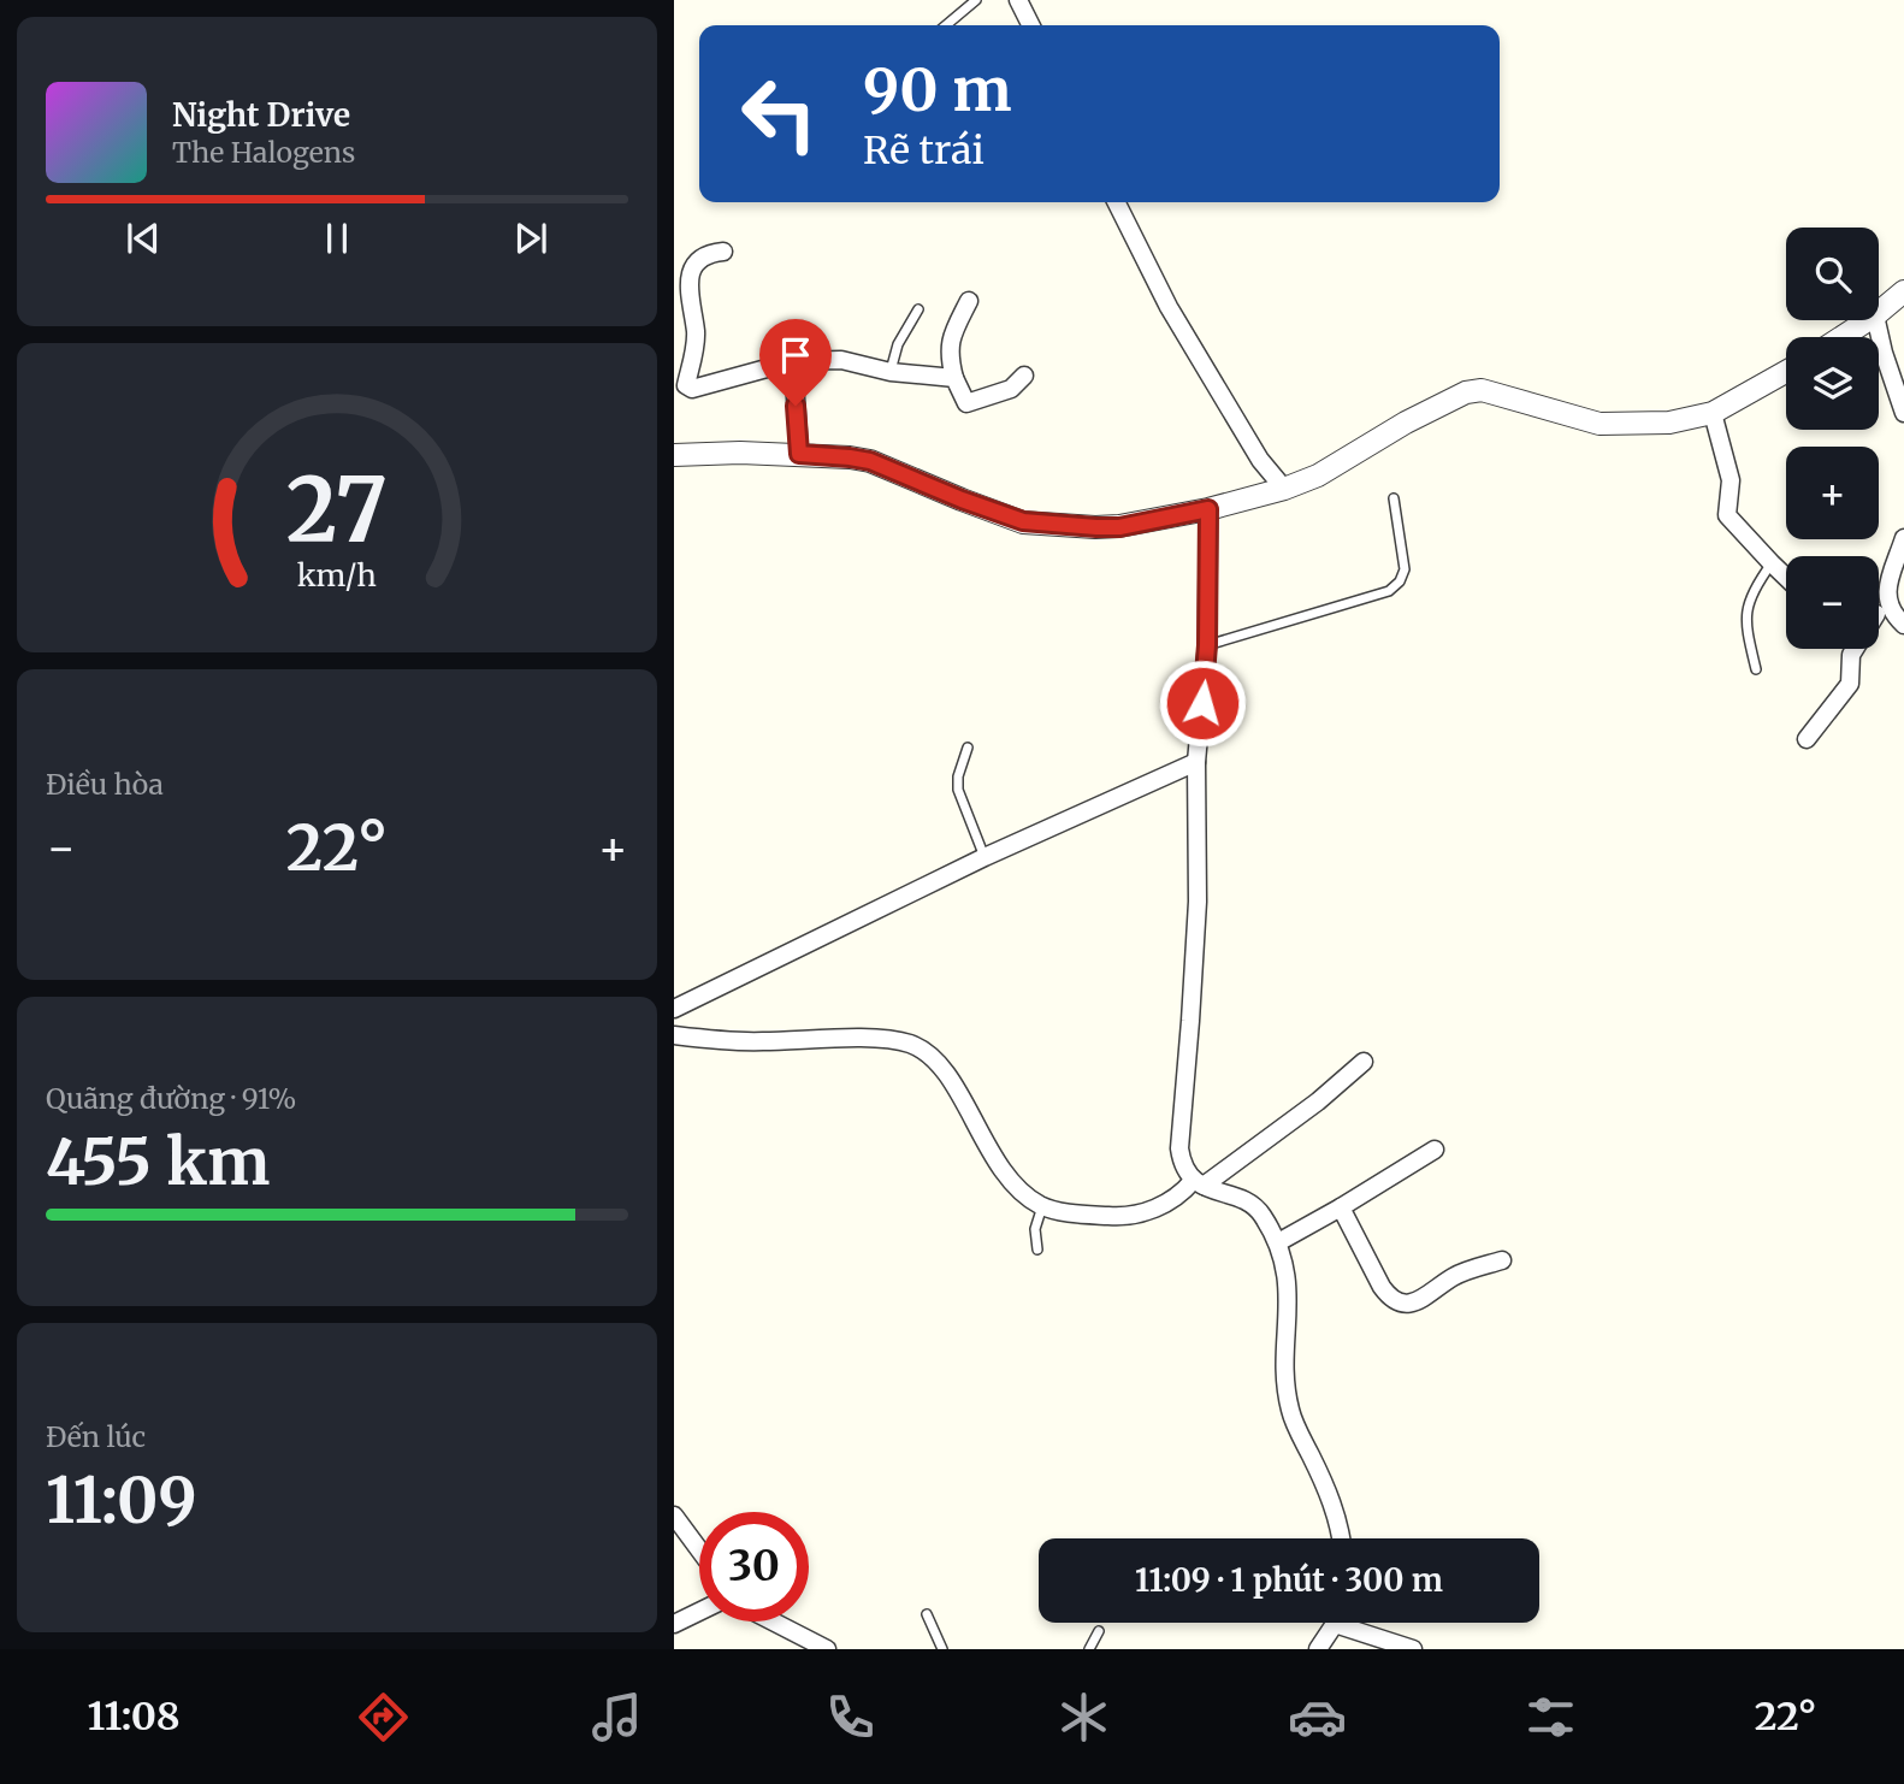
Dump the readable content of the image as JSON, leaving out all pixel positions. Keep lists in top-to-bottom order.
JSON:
{
  "page": {
    "turn": ["90 m", "Rẽ trái"],
    "song": ["Night Drive", "The Halogens"],
    "map_buttons": ["+", "−"],
    "tile": [
      "Điều hòa",
      ["Quãng đường · 91%", "455 km"],
      ["Đến lúc", "11:09"]
    ],
    "heat": ["−", "22°", "+"],
    "limit": "30",
    "trip": "11:09 · 1 phút · 300 m",
    "tabs": ["11:08", "22°"],
    "gauge": ["27", "km/h"]
  }
}
